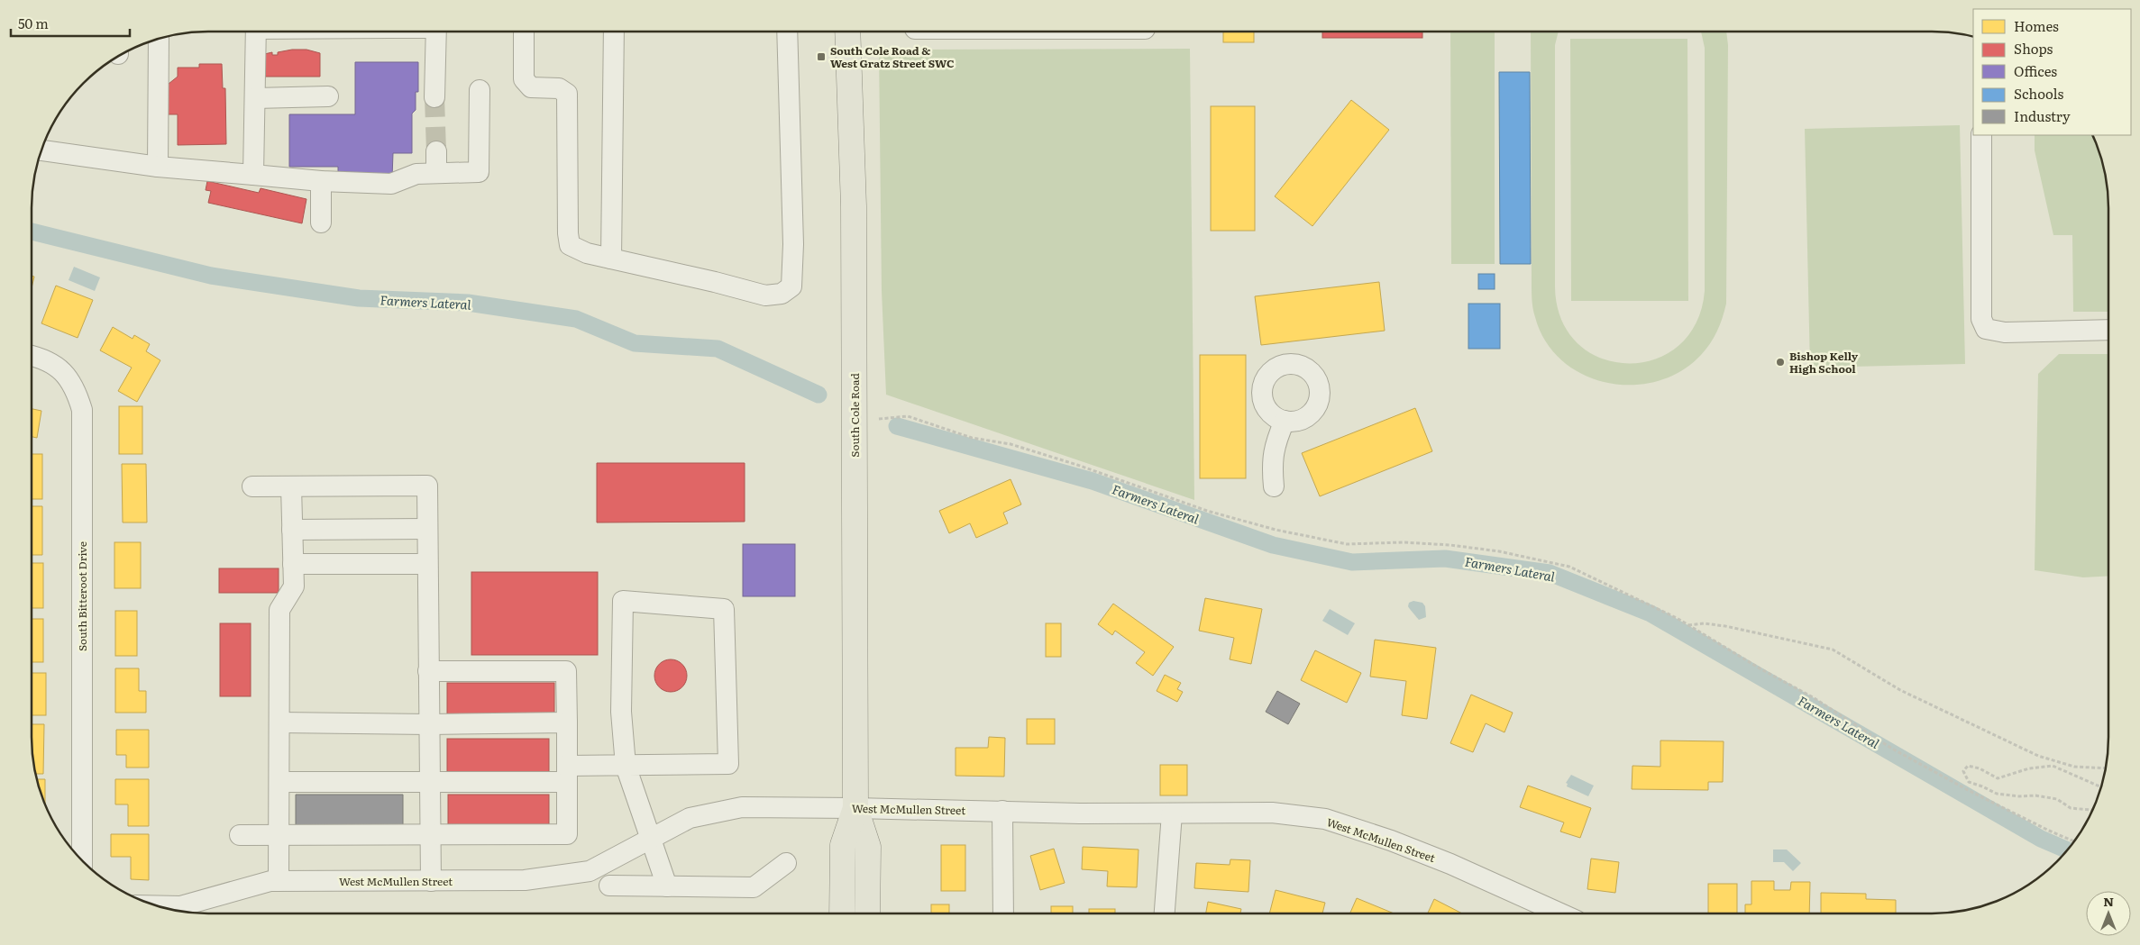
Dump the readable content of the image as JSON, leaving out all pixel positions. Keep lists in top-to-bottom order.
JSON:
{
  "streets": {
    "main road": ["South Cole Road"],
    "street": ["South Bitteroot Drive", "West McMullen Street"]
  },
  "crossings": [
    ["South Cole Road", "West McMullen Street"]
  ],
  "water": ["Farmers Lateral"],
  "places": {
    "transit": ["South Cole Road & West Gratz Street SWC"],
    "other": ["Bishop Kelly High School"]
  },
  "legend": [
    "Homes",
    "Shops",
    "Offices",
    "Schools",
    "Industry"
  ],
  "scale_bar": "50 m",
  "north": "top"
}
